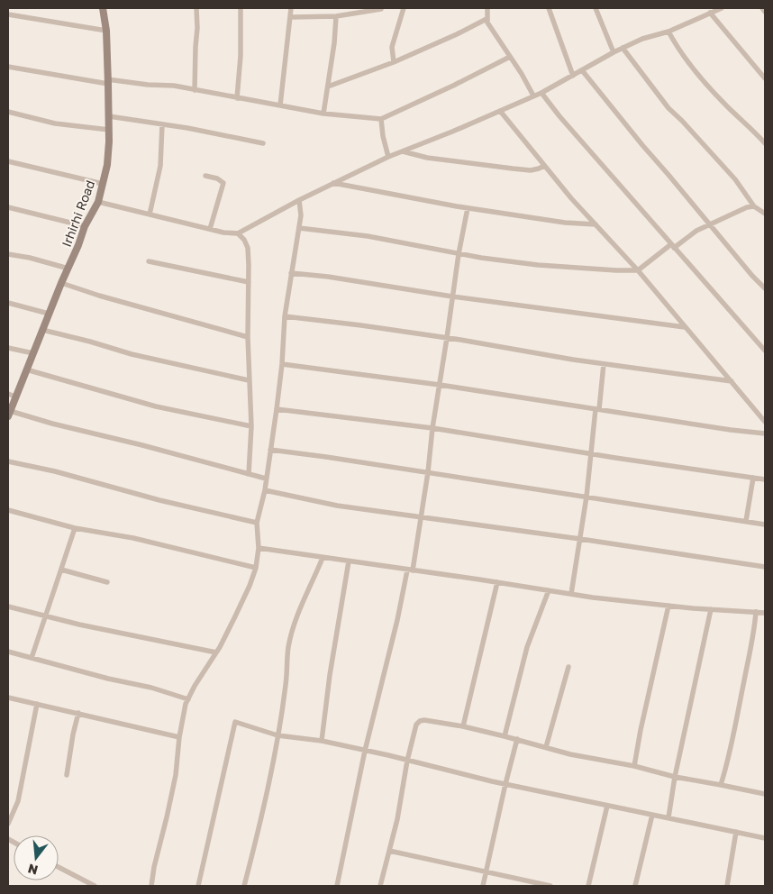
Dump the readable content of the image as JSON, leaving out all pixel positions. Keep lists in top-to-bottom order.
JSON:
{
  "streets": {
    "street": ["Irhirhi Road"]
  },
  "north": "bottom"
}
